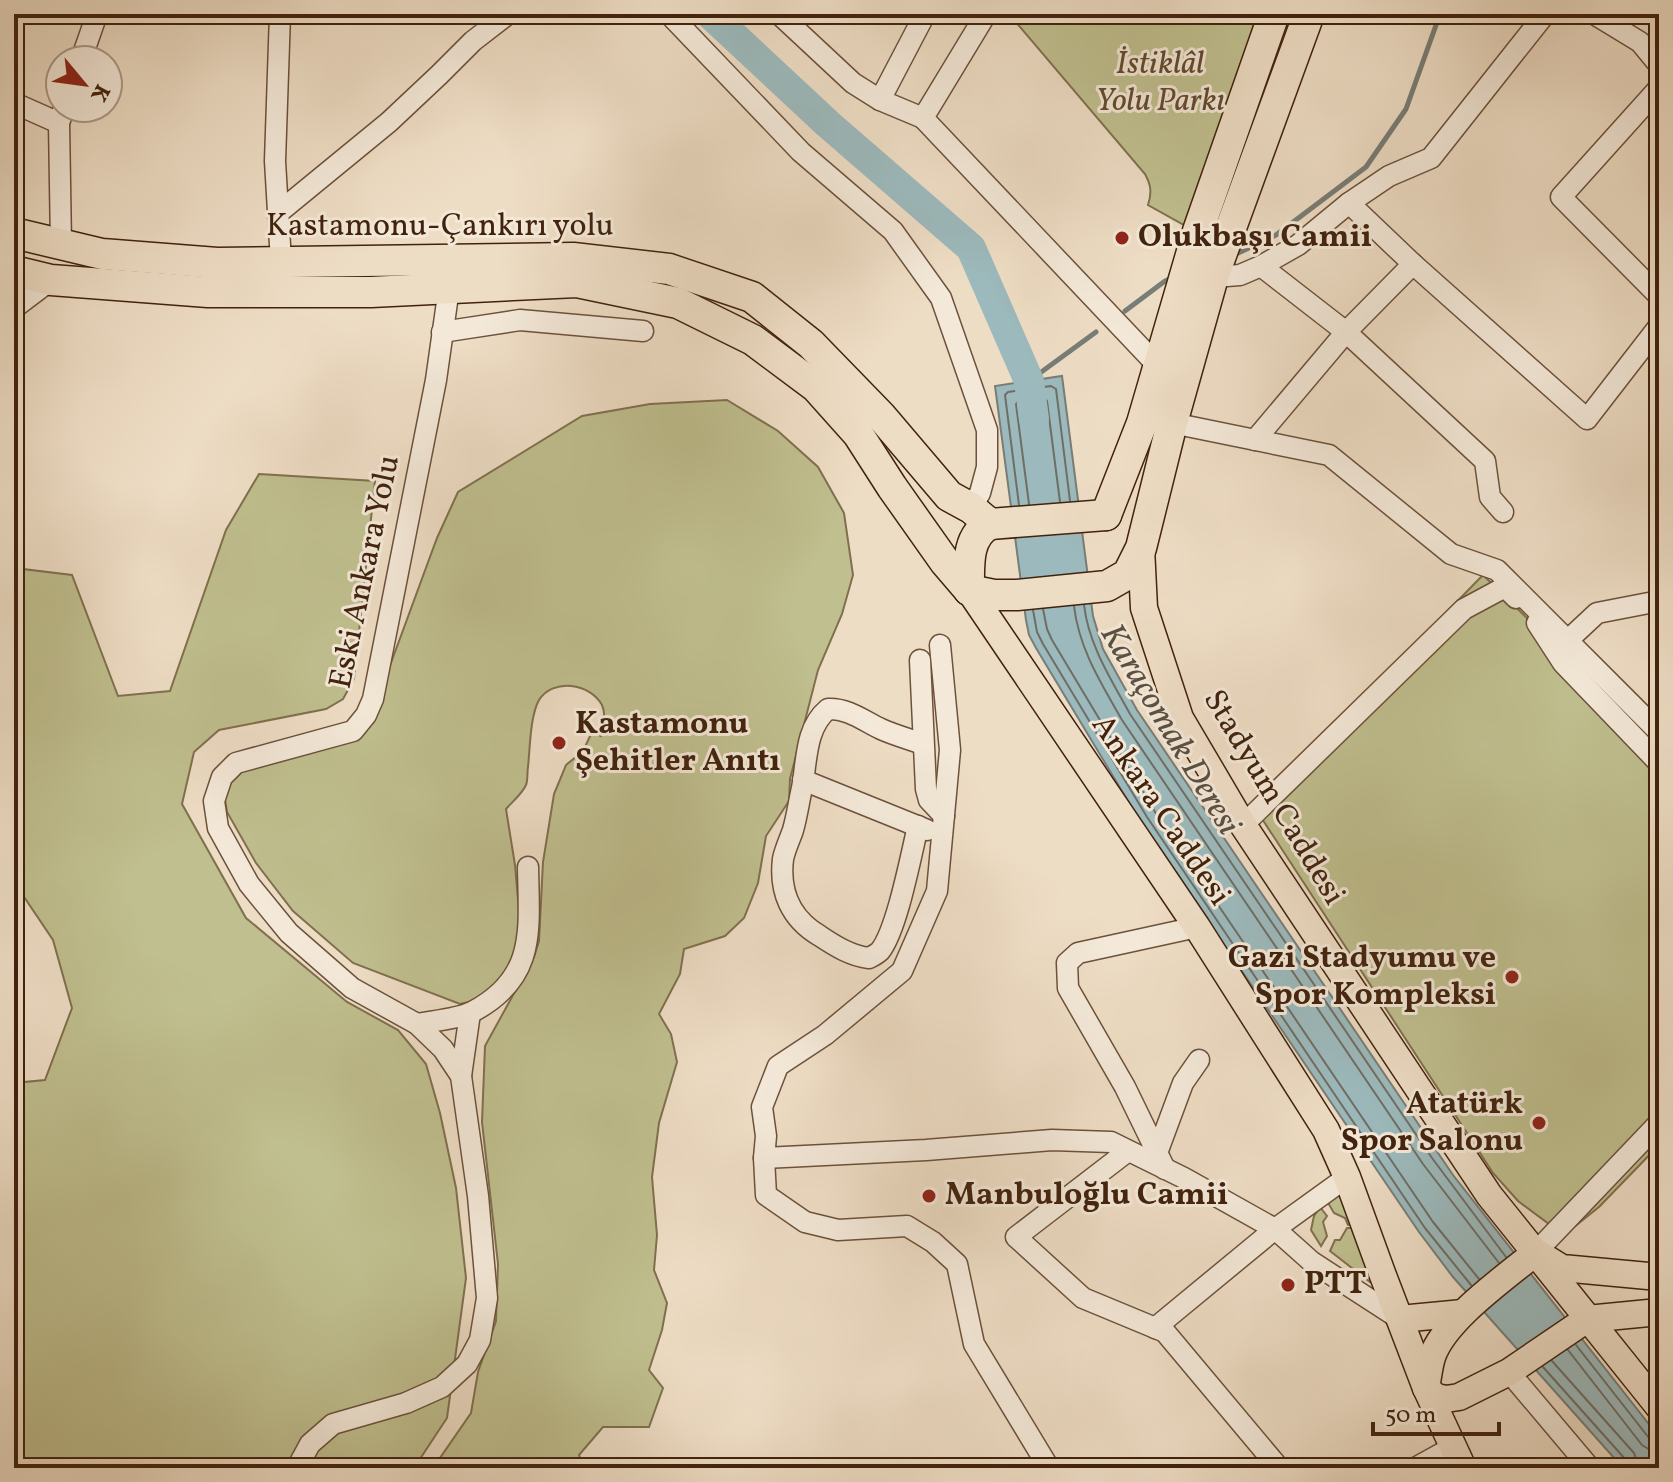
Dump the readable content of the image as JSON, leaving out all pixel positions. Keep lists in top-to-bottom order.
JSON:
{
  "streets": {
    "highway": ["Kastamonu-Çankırı yolu"],
    "main road": ["Stadyum Caddesi", "Ankara Caddesi"],
    "street": ["Eski Ankara Yolu"]
  },
  "crossings": [
    ["Kastamonu-Çankırı yolu", "Eski Ankara Yolu"],
    ["Kastamonu-Çankırı yolu", "Ankara Caddesi"]
  ],
  "water": ["Karaçomak Deresi"],
  "parks": ["İstiklâl Yolu Parkı"],
  "places": [
    "Olukbaşı Camii",
    "Kastamonu Şehitler Anıtı",
    "Gazi Stadyumu ve Spor Kompleksi",
    "Atatürk Spor Salonu",
    "Manbuloğlu Camii",
    "PTT"
  ],
  "scale_bar": "50 m",
  "north": "bottom right"
}
